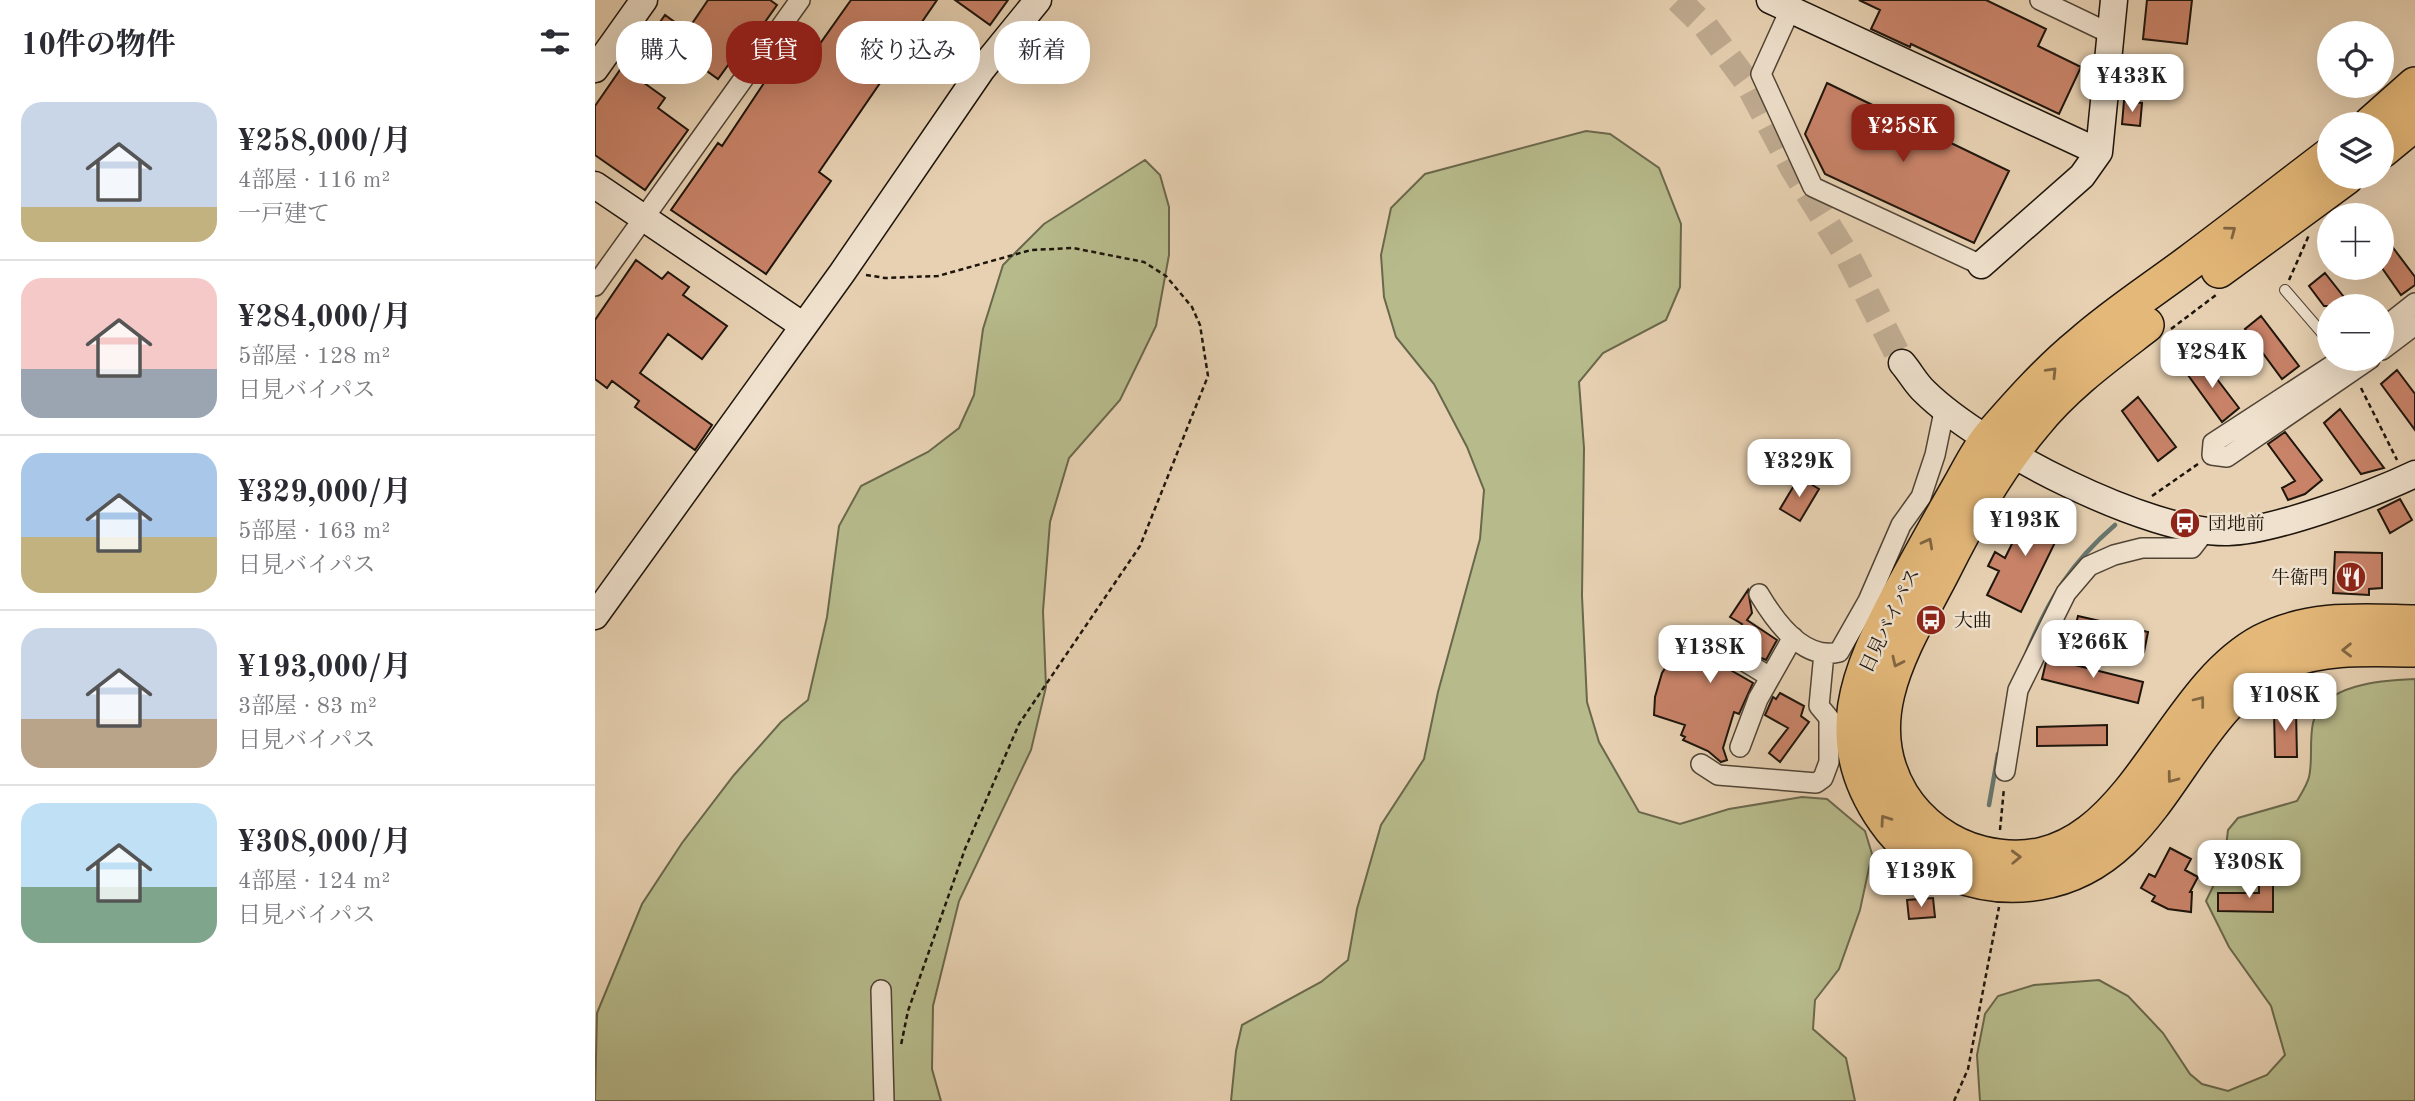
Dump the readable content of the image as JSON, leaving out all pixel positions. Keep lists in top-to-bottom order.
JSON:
{
  "streets": {
    "highway": ["日見バイパス"]
  },
  "places": {
    "bus stop": ["団地前", "大曲"],
    "restaurant": ["牛衛門"]
  },
  "page": {
    "heading": "10件の物件",
    "map_buttons": ["+", "−"],
    "chip": [
      "購入",
      "賃貸",
      "絞り込み",
      "新着"
    ],
    "price": [
      "¥433K",
      "¥258K",
      "¥284K",
      "¥329K",
      "¥193K",
      "¥266K",
      "¥138K",
      "¥108K",
      "¥308K",
      "¥139K"
    ],
    "list": [
      {
        "name": "¥258,000/月",
        "note": "4部屋 · 116 m² · 一戸建て"
      },
      {
        "name": "¥284,000/月",
        "note": "5部屋 · 128 m² · 日見バイパス"
      },
      {
        "name": "¥329,000/月",
        "note": "5部屋 · 163 m² · 日見バイパス"
      },
      {
        "name": "¥193,000/月",
        "note": "3部屋 · 83 m² · 日見バイパス"
      },
      {
        "name": "¥308,000/月",
        "note": "4部屋 · 124 m² · 日見バイパス"
      }
    ]
  }
}
